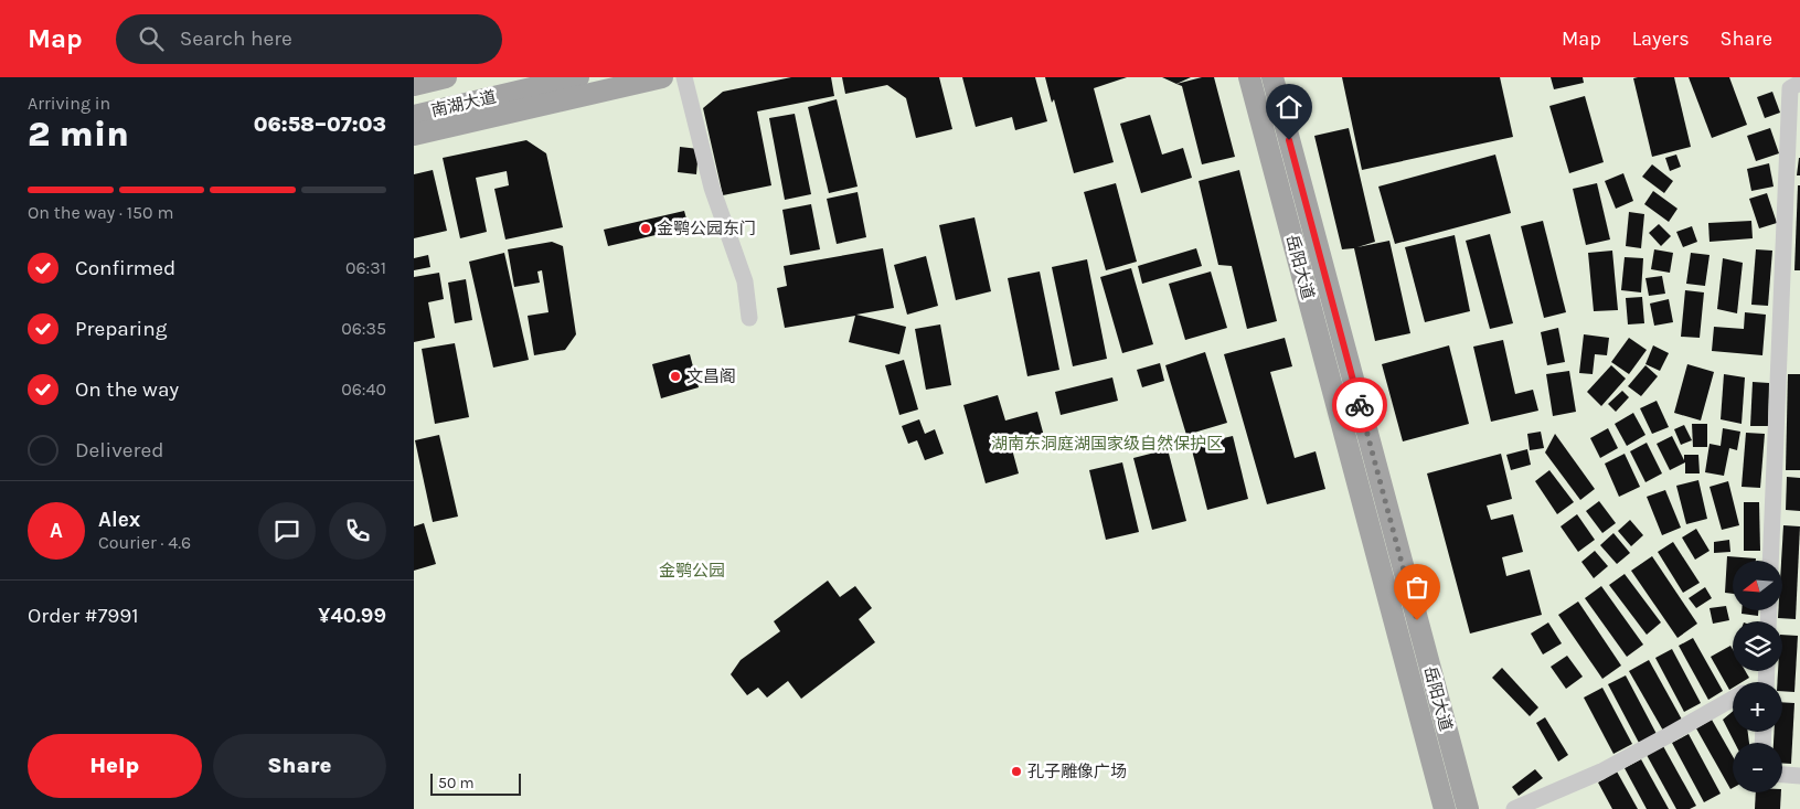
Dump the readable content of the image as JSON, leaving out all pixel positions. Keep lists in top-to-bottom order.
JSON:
{
  "streets": {
    "main road": ["南湖大道", "岳阳大道"]
  },
  "parks": ["湖南东洞庭湖国家级自然保护区", "金鹗公园"],
  "places": ["金鹗公园东门", "文昌阁", "孔子雕像广场"],
  "scale_bar": "50 m",
  "north": "left",
  "page": {
    "header": "Map",
    "search": "Search here",
    "nav": ["Map", "Layers", "Share"],
    "heading": ["2 min", "Arriving in", "06:58–07:03"],
    "panel": [
      "Alex",
      "Courier · 4.6",
      "Order #7991",
      "¥40.99"
    ],
    "bar": "On the way · 150 m",
    "list": [
      ["Confirmed", "06:31"],
      ["Preparing", "06:35"],
      ["On the way", "06:40"],
      "Delivered"
    ],
    "round": "A",
    "map_buttons": ["+", "−"],
    "buttons": ["Help", "Share"],
    "scale": "50 m"
  }
}
